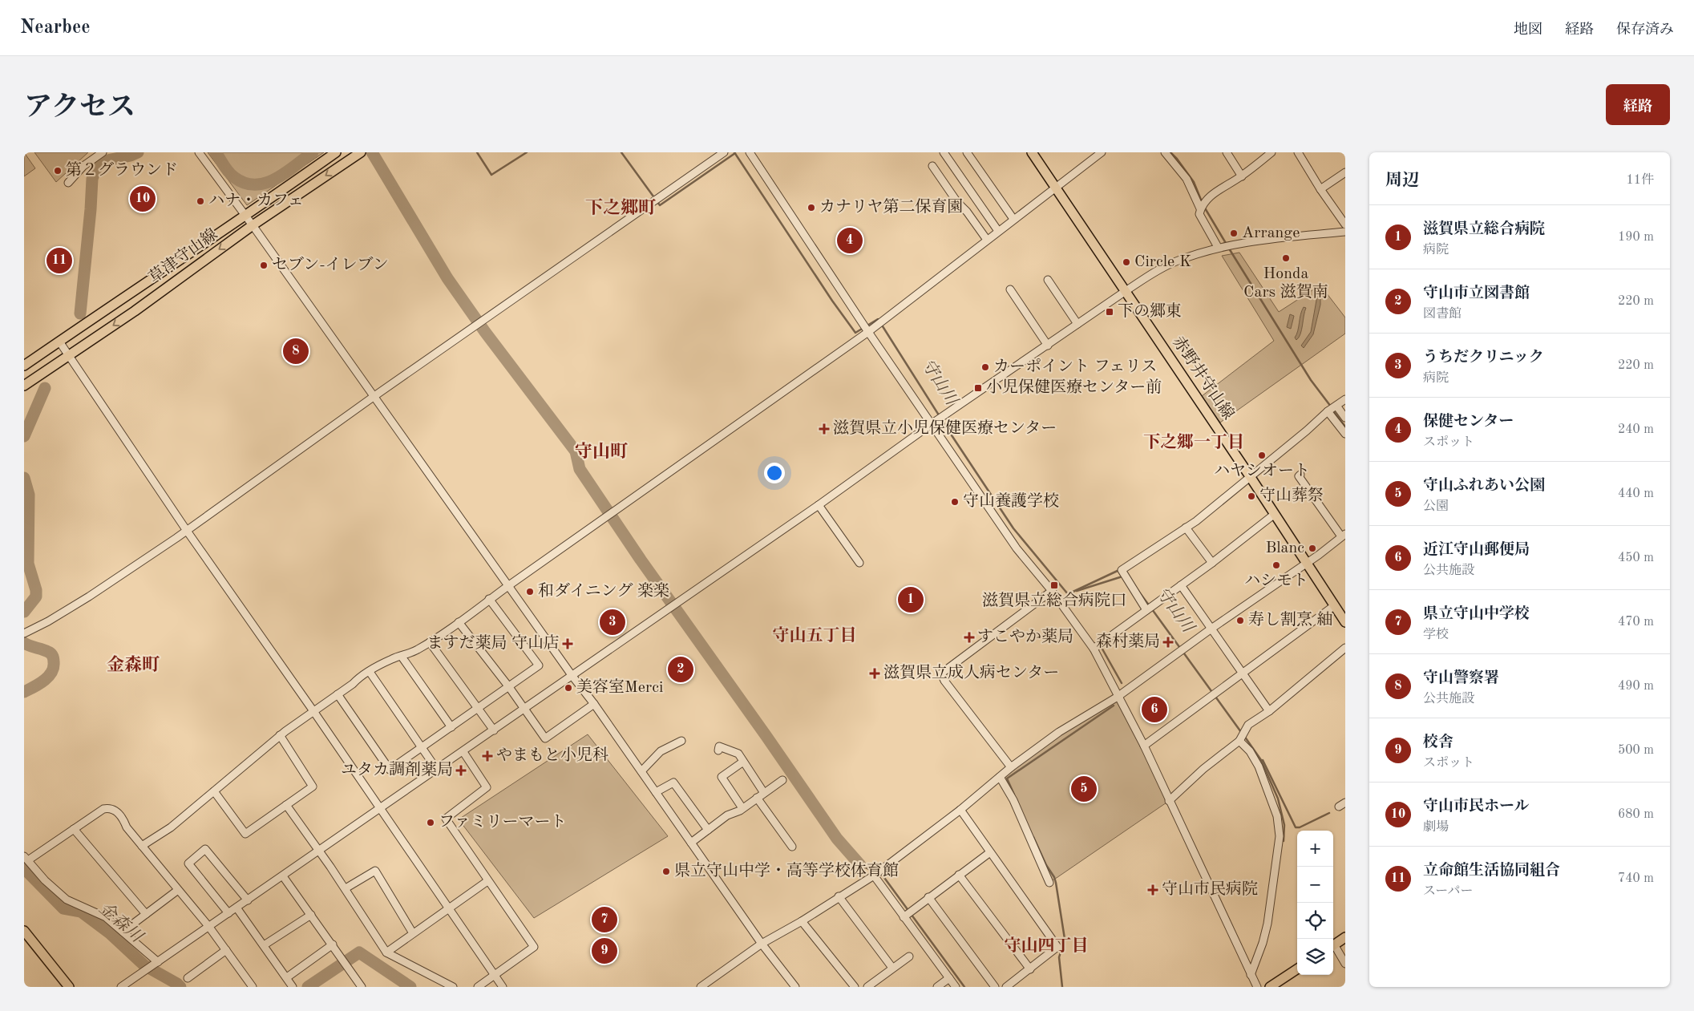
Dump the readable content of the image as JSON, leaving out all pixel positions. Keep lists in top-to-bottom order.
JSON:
{
  "streets": {
    "main road": ["草津守山線", "赤野井守山線"]
  },
  "districts": [
    "下之郷町",
    "下之郷一丁目",
    "守山町",
    "守山五丁目",
    "金森町",
    "守山四丁目"
  ],
  "water": ["守山川", "金森川"],
  "places": {
    "other": [
      "第２グラウンド",
      "ハナ・カフェ",
      "カナリヤ第二保育園",
      "Arrange",
      "Honda Cars 滋賀南",
      "Circle K",
      "セブン-イレブン",
      "カーポイント フェリス",
      "ハヤシオート",
      "守山葬祭",
      "守山養護学校",
      "Blanc",
      "ハシモト",
      "和ダイニング 楽楽",
      "寿し割烹 紬",
      "美容室Merci",
      "ファミリーマート",
      "県立守山中学・高等学校体育館"
    ],
    "transit": ["下の郷東", "小児保健医療センター前", "滋賀県立総合病院口"],
    "health": [
      "滋賀県立小児保健医療センター",
      "すこやか薬局",
      "森村薬局",
      "ますだ薬局 守山店",
      "滋賀県立成人病センター",
      "やまもと小児科",
      "ユタカ調剤薬局",
      "守山市民病院"
    ]
  },
  "page": {
    "header": "Nearbee",
    "nav": ["地図", "経路", "保存済み"],
    "title": "アクセス",
    "buttons": "経路",
    "heading": ["周辺", "11件"],
    "pins": [
      "10",
      "4",
      "11",
      "8",
      "1",
      "3",
      "2",
      "6",
      "5",
      "7",
      "9"
    ],
    "list": [
      {
        "mark": "1",
        "name": "滋賀県立総合病院",
        "note": "病院",
        "value": "190 m"
      },
      {
        "mark": "2",
        "name": "守山市立図書館",
        "note": "図書館",
        "value": "220 m"
      },
      {
        "mark": "3",
        "name": "うちだクリニック",
        "note": "病院",
        "value": "220 m"
      },
      {
        "mark": "4",
        "name": "保健センター",
        "note": "スポット",
        "value": "240 m"
      },
      {
        "mark": "5",
        "name": "守山ふれあい公園",
        "note": "公園",
        "value": "440 m"
      },
      {
        "mark": "6",
        "name": "近江守山郵便局",
        "note": "公共施設",
        "value": "450 m"
      },
      {
        "mark": "7",
        "name": "県立守山中学校",
        "note": "学校",
        "value": "470 m"
      },
      {
        "mark": "8",
        "name": "守山警察署",
        "note": "公共施設",
        "value": "490 m"
      },
      {
        "mark": "9",
        "name": "校舎",
        "note": "スポット",
        "value": "500 m"
      },
      {
        "mark": "10",
        "name": "守山市民ホール",
        "note": "劇場",
        "value": "680 m"
      },
      {
        "mark": "11",
        "name": "立命館生活協同組合",
        "note": "スーパー",
        "value": "740 m"
      }
    ],
    "map_buttons": ["+", "−"]
  }
}
